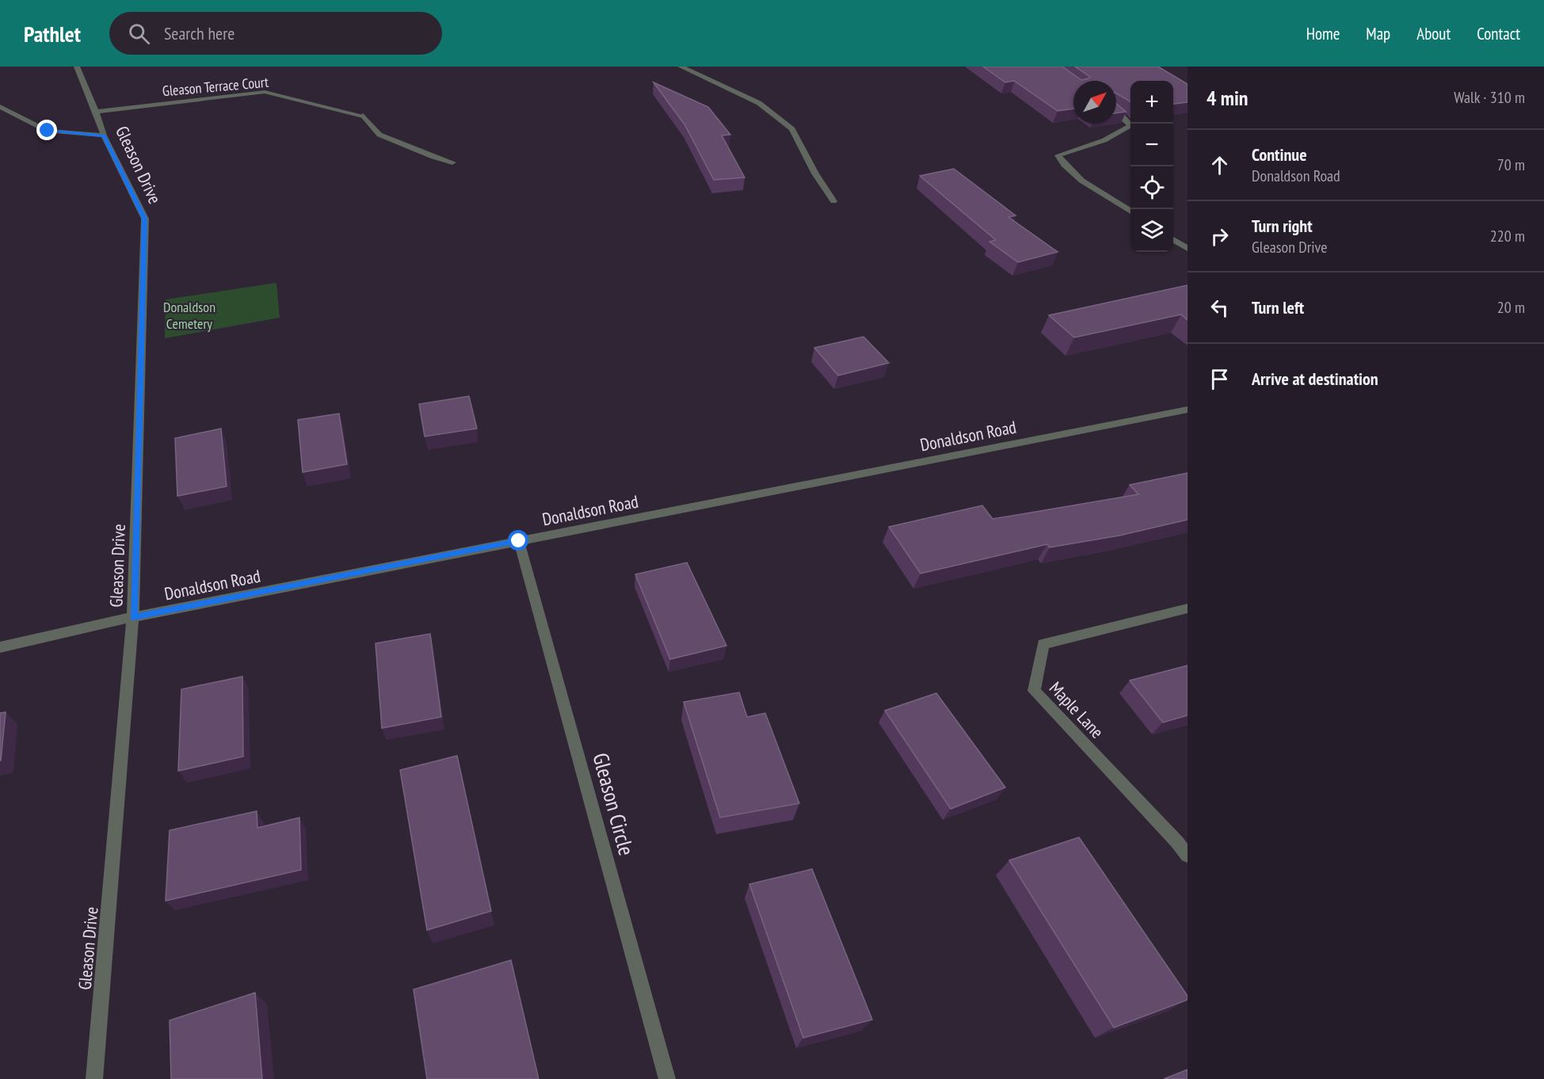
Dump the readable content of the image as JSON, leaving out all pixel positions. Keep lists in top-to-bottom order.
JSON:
{
  "streets": {
    "street": [
      "Gleason Terrace Court",
      "Gleason Drive",
      "Donaldson Road",
      "Maple Lane",
      "Gleason Circle"
    ]
  },
  "crossings": [
    ["Gleason Terrace Court", "Gleason Drive"],
    ["Gleason Drive", "Donaldson Road"],
    ["Donaldson Road", "Gleason Circle"]
  ],
  "parks": ["Donaldson Cemetery"],
  "north": "top right",
  "page": {
    "header": "Pathlet",
    "search": "Search here",
    "nav": [
      "Home",
      "Map",
      "About",
      "Contact"
    ],
    "heading": ["4 min", "Walk · 310 m"],
    "map_buttons": ["+", "−"],
    "list": [
      ["Continue", "Donaldson Road", "70 m"],
      ["Turn right", "Gleason Drive", "220 m"],
      ["Turn left", "20 m"],
      "Arrive at destination"
    ]
  }
}
